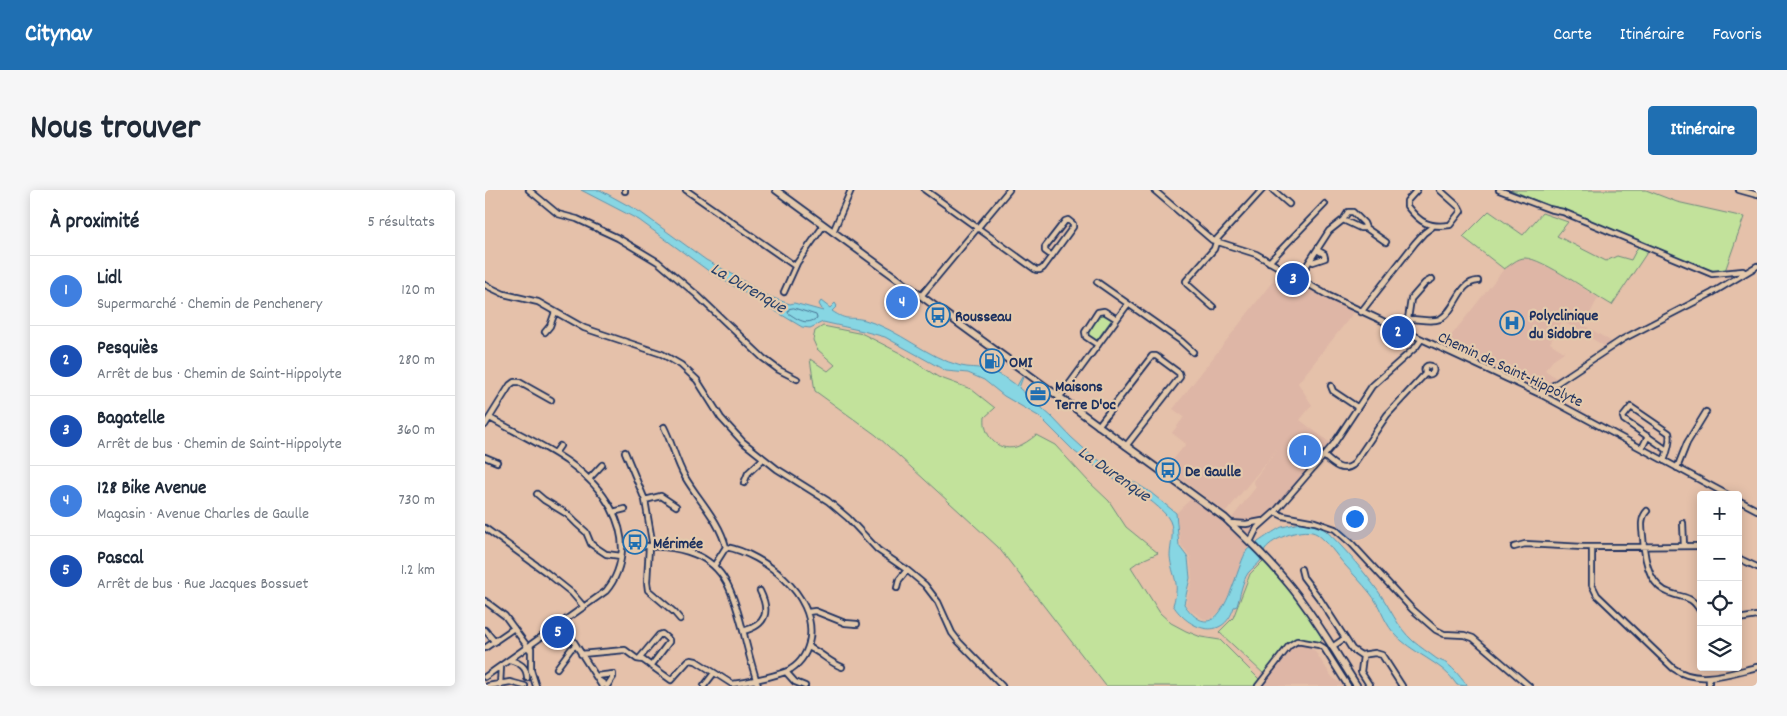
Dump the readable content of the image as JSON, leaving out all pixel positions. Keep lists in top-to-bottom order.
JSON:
{
  "streets": {
    "street": ["Chemin de Saint-Hippolyte"]
  },
  "water": ["La Durenque"],
  "places": {
    "bus stop": ["Rousseau", "De Gaulle", "Mérimée"],
    "hospital": ["Polyclinique du Sidobre"],
    "fuel station": ["OMI"],
    "office": ["Maisons Terre D'oc"]
  },
  "page": {
    "header": "Citynav",
    "nav": ["Carte", "Itinéraire", "Favoris"],
    "title": "Nous trouver",
    "buttons": "Itinéraire",
    "heading": ["À proximité", "5 résultats"],
    "list": [
      {
        "mark": "1",
        "name": "Lidl",
        "note": "Supermarché · Chemin de Penchenery",
        "value": "120 m"
      },
      {
        "mark": "2",
        "name": "Pesquiès",
        "note": "Arrêt de bus · Chemin de Saint-Hippolyte",
        "value": "280 m"
      },
      {
        "mark": "3",
        "name": "Bagatelle",
        "note": "Arrêt de bus · Chemin de Saint-Hippolyte",
        "value": "360 m"
      },
      {
        "mark": "4",
        "name": "128 Bike Avenue",
        "note": "Magasin · Avenue Charles de Gaulle",
        "value": "730 m"
      },
      {
        "mark": "5",
        "name": "Pascal",
        "note": "Arrêt de bus · Rue Jacques Bossuet",
        "value": "1.2 km"
      }
    ],
    "pins": [
      "3",
      "4",
      "2",
      "1",
      "5"
    ],
    "map_buttons": ["+", "−"]
  }
}
